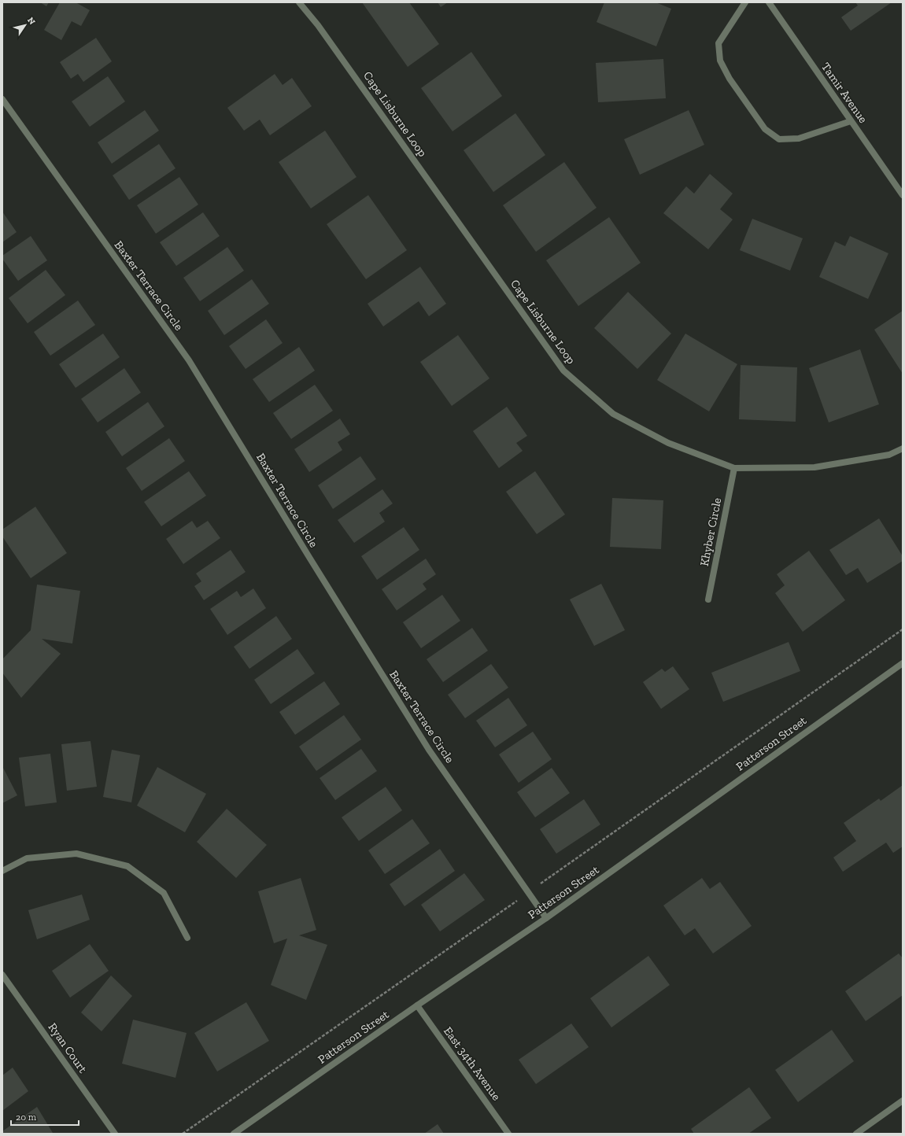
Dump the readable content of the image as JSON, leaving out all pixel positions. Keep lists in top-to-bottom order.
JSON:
{
  "streets": {
    "street": [
      "Tamir Avenue",
      "Cape Lisburne Loop",
      "Baxter Terrace Circle",
      "Khyber Circle",
      "Patterson Street",
      "Ryan Court",
      "East 34th Avenue"
    ]
  },
  "crossings": [
    ["Cape Lisburne Loop", "Khyber Circle"],
    ["Baxter Terrace Circle", "Patterson Street"],
    ["Patterson Street", "East 34th Avenue"]
  ],
  "scale_bar": "20 m",
  "north": "top right"
}
